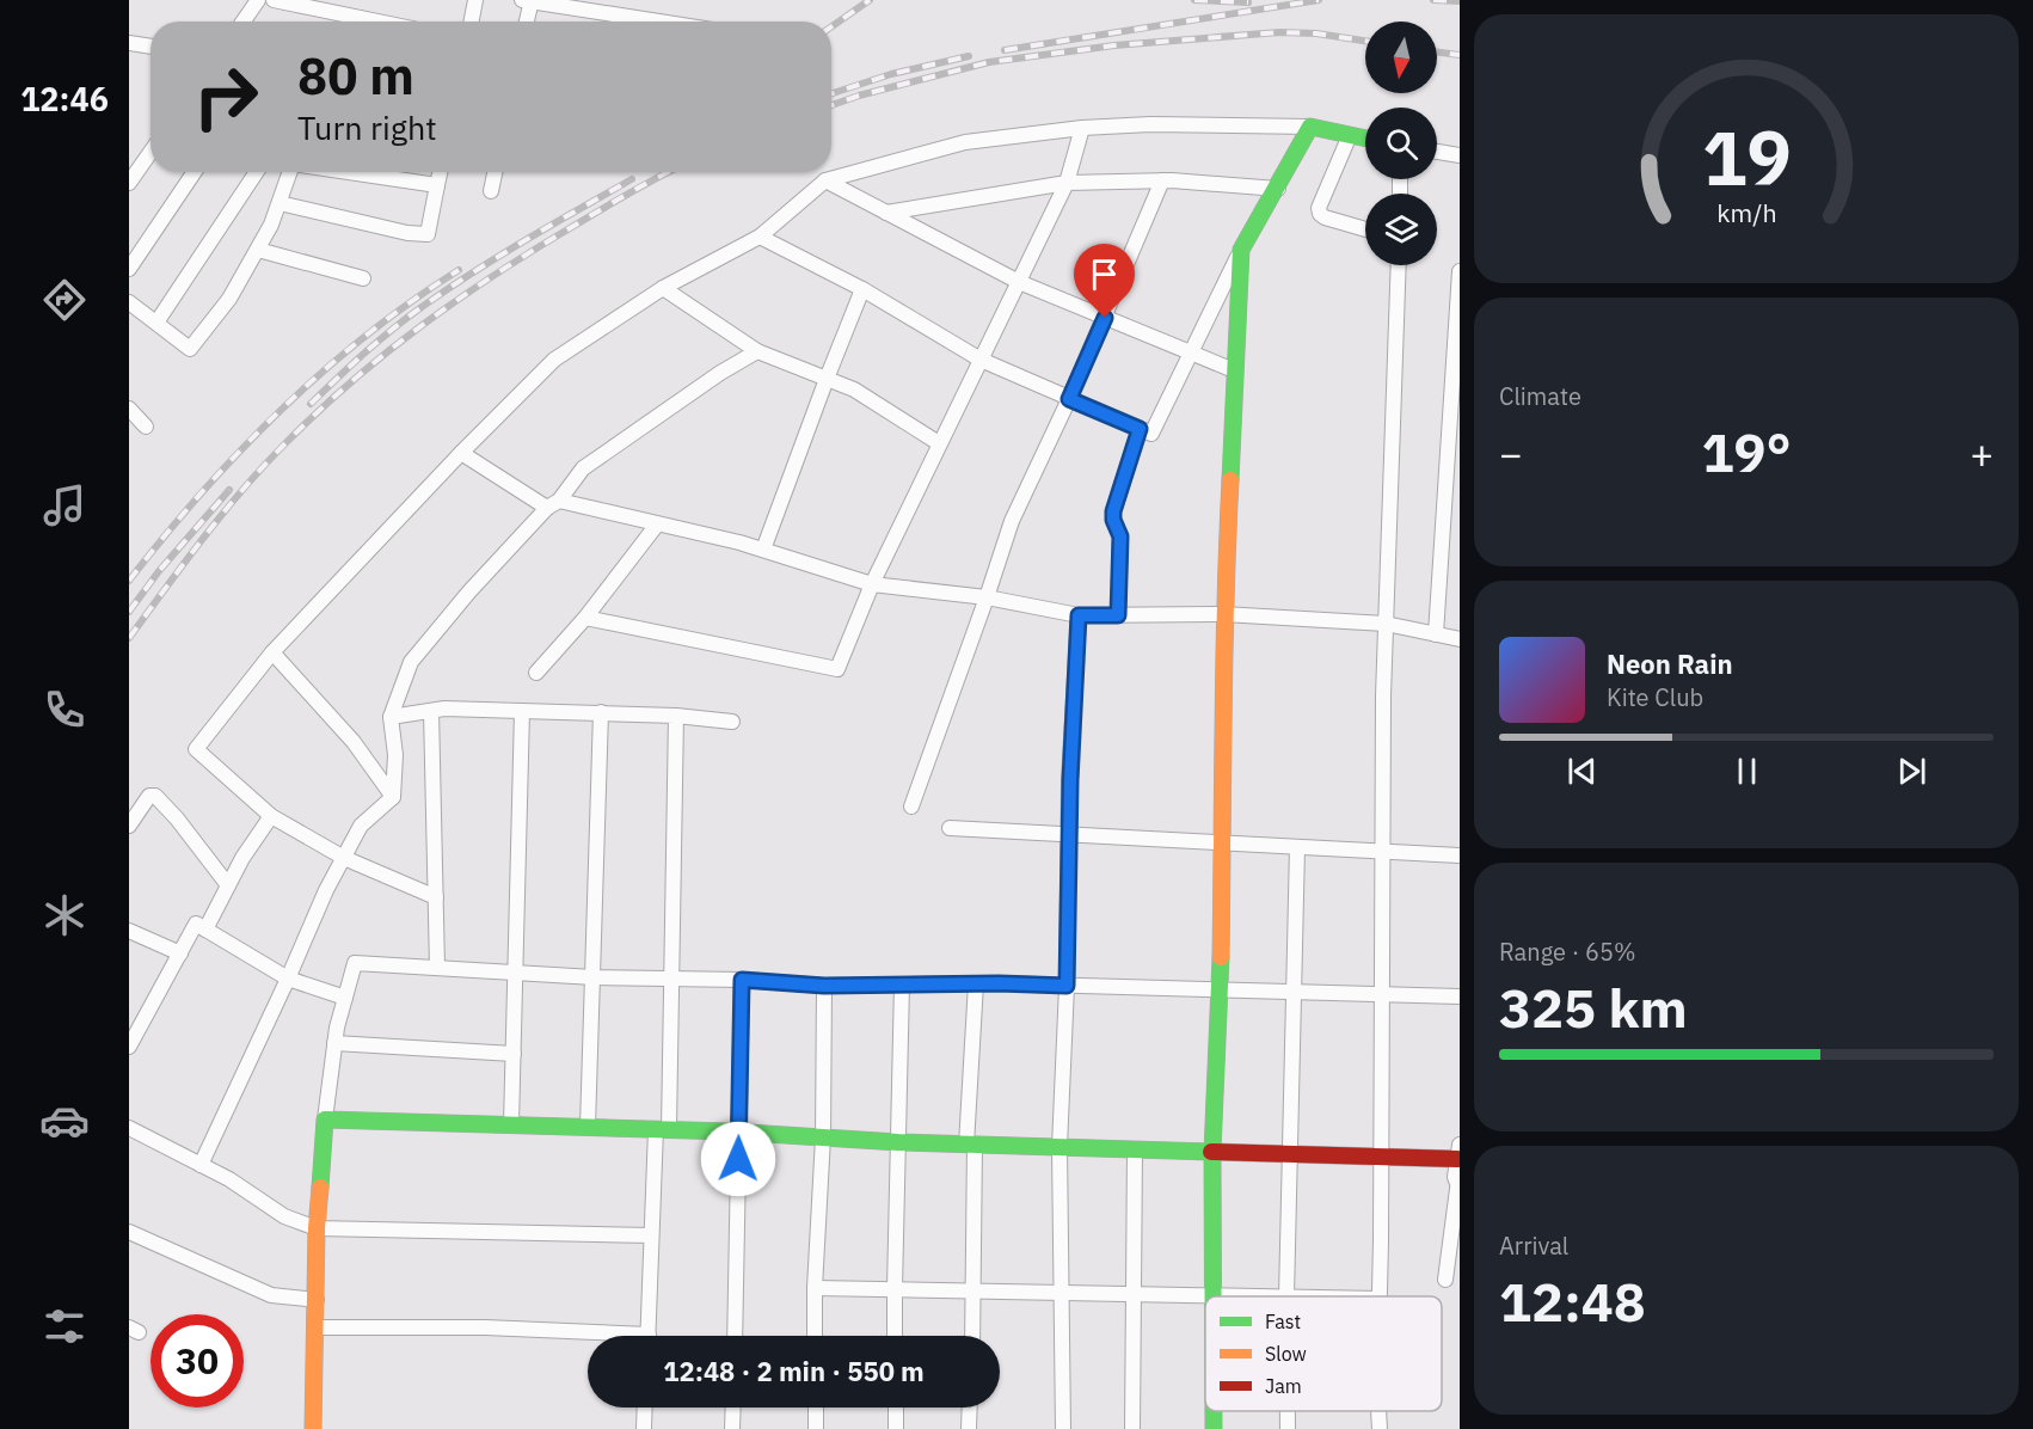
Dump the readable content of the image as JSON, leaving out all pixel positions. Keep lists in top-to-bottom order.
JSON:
{
  "legend": ["Fast", "Slow", "Jam"],
  "north": "bottom",
  "page": {
    "tabs": "12:46",
    "turn": ["80 m", "Turn right"],
    "tile": [
      "Climate",
      ["Range · 65%", "325 km"],
      ["Arrival", "12:48"]
    ],
    "heat": ["−", "19°", "+"],
    "song": ["Neon Rain", "Kite Club"],
    "limit": "30",
    "trip": "12:48 · 2 min · 550 m",
    "gauge": ["19", "km/h"]
  }
}
